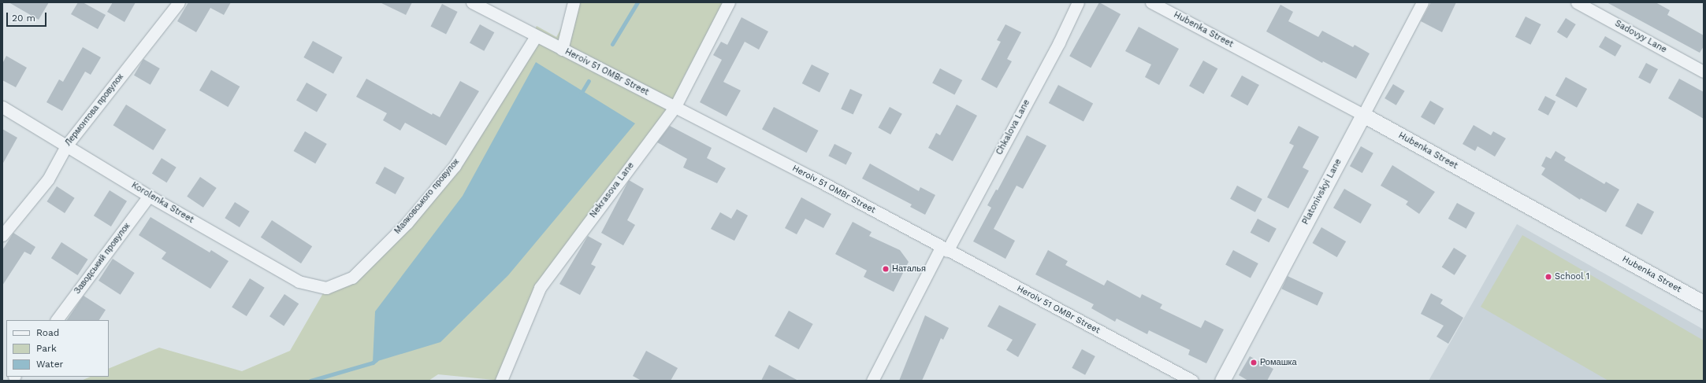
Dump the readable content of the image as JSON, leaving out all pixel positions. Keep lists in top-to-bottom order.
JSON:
{
  "streets": {
    "street": [
      "Hubenka Street",
      "Sadovyy Lane",
      "Heroiv 51 OMBr Street",
      "Лермонтова провулок",
      "Chkalova Lane",
      "Nekrasova Lane",
      "Platonivskyi Lane",
      "Маяковського провулок",
      "Korolenka Street",
      "Заводський провулок"
    ]
  },
  "crossings": [
    ["Hubenka Street", "Platonivskyi Lane"],
    ["Heroiv 51 OMBr Street", "Chkalova Lane"],
    ["Heroiv 51 OMBr Street", "Nekrasova Lane"],
    ["Heroiv 51 OMBr Street", "Маяковського провулок"],
    ["Лермонтова провулок", "Korolenka Street"],
    ["Маяковського провулок", "Korolenka Street"],
    ["Korolenka Street", "Заводський провулок"]
  ],
  "places": ["Наталья", "School 1", "Ромашка"],
  "legend": ["Road", "Park", "Water"],
  "scale_bar": "20 m"
}
